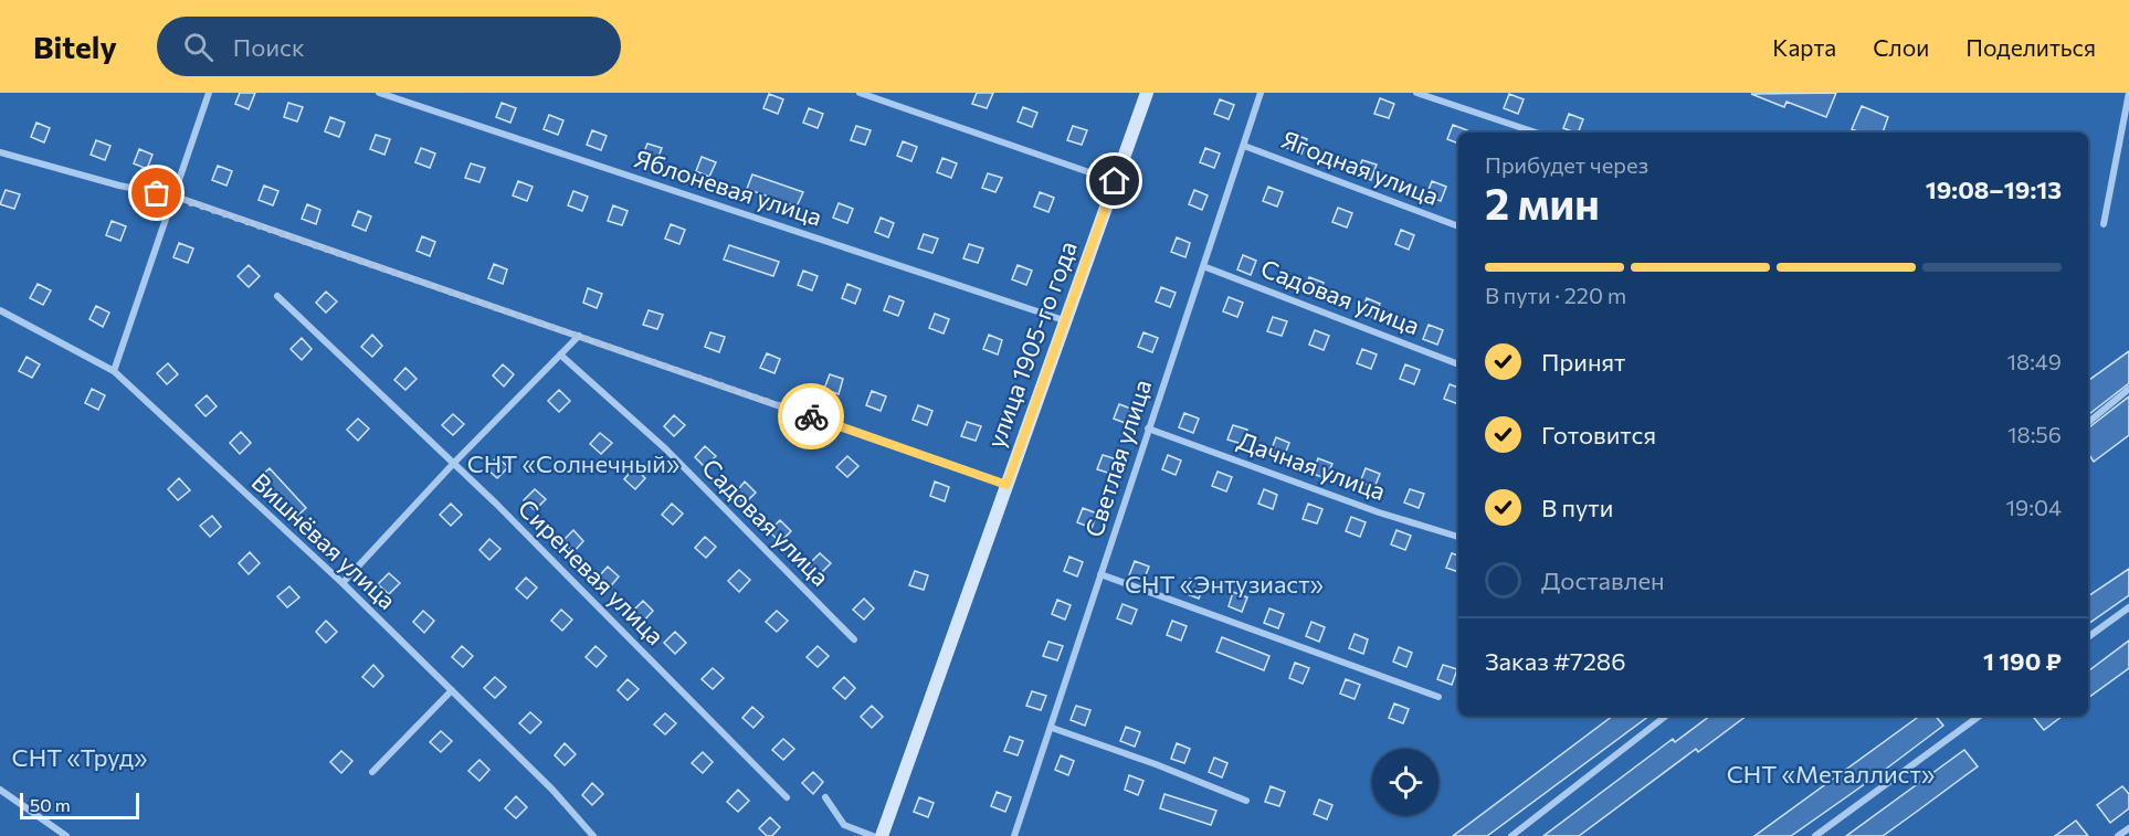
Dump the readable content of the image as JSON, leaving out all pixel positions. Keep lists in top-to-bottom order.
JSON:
{
  "streets": {
    "street": [
      "Ягодная улица",
      "Яблоневая улица",
      "Садовая улица",
      "улица 1905-го года",
      "Светлая улица",
      "Дачная улица",
      "Вишнёвая улица",
      "Сиреневая улица"
    ]
  },
  "crossings": [
    ["Ягодная улица", "Светлая улица"],
    ["Яблоневая улица", "улица 1905-го года"],
    ["Садовая улица", "Светлая улица"],
    ["Светлая улица", "Дачная улица"]
  ],
  "parks": [
    "СНТ «Солнечный»",
    "СНТ «Энтузиаст»",
    "СНТ «Труд»",
    "СНТ «Металлист»"
  ],
  "scale_bar": "50 m",
  "page": {
    "header": "Bitely",
    "search": "Поиск",
    "nav": ["Карта", "Слои", "Поделиться"],
    "heading": ["2 мин", "Прибудет через", "19:08–19:13"],
    "panel": ["Заказ #7286", "1 190 ₽"],
    "bar": "В пути · 220 m",
    "list": [
      ["Принят", "18:49"],
      ["Готовится", "18:56"],
      ["В пути", "19:04"],
      "Доставлен"
    ],
    "scale": "50 m"
  }
}
